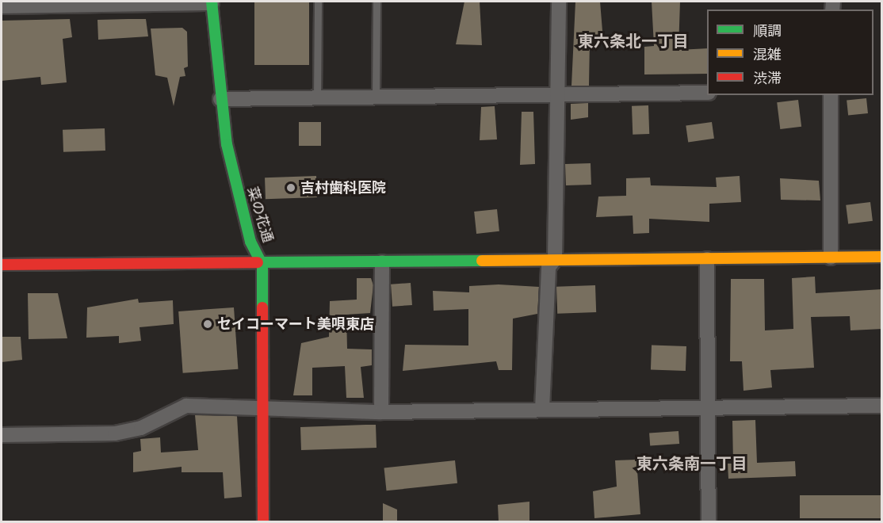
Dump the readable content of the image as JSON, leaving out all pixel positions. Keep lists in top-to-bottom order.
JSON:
{
  "streets": {
    "street": ["菜の花通"]
  },
  "districts": ["東六条北一丁目", "東六条南一丁目"],
  "places": ["吉村歯科医院", "セイコーマート美唄東店"],
  "legend": ["順調", "混雑", "渋滞"]
}
